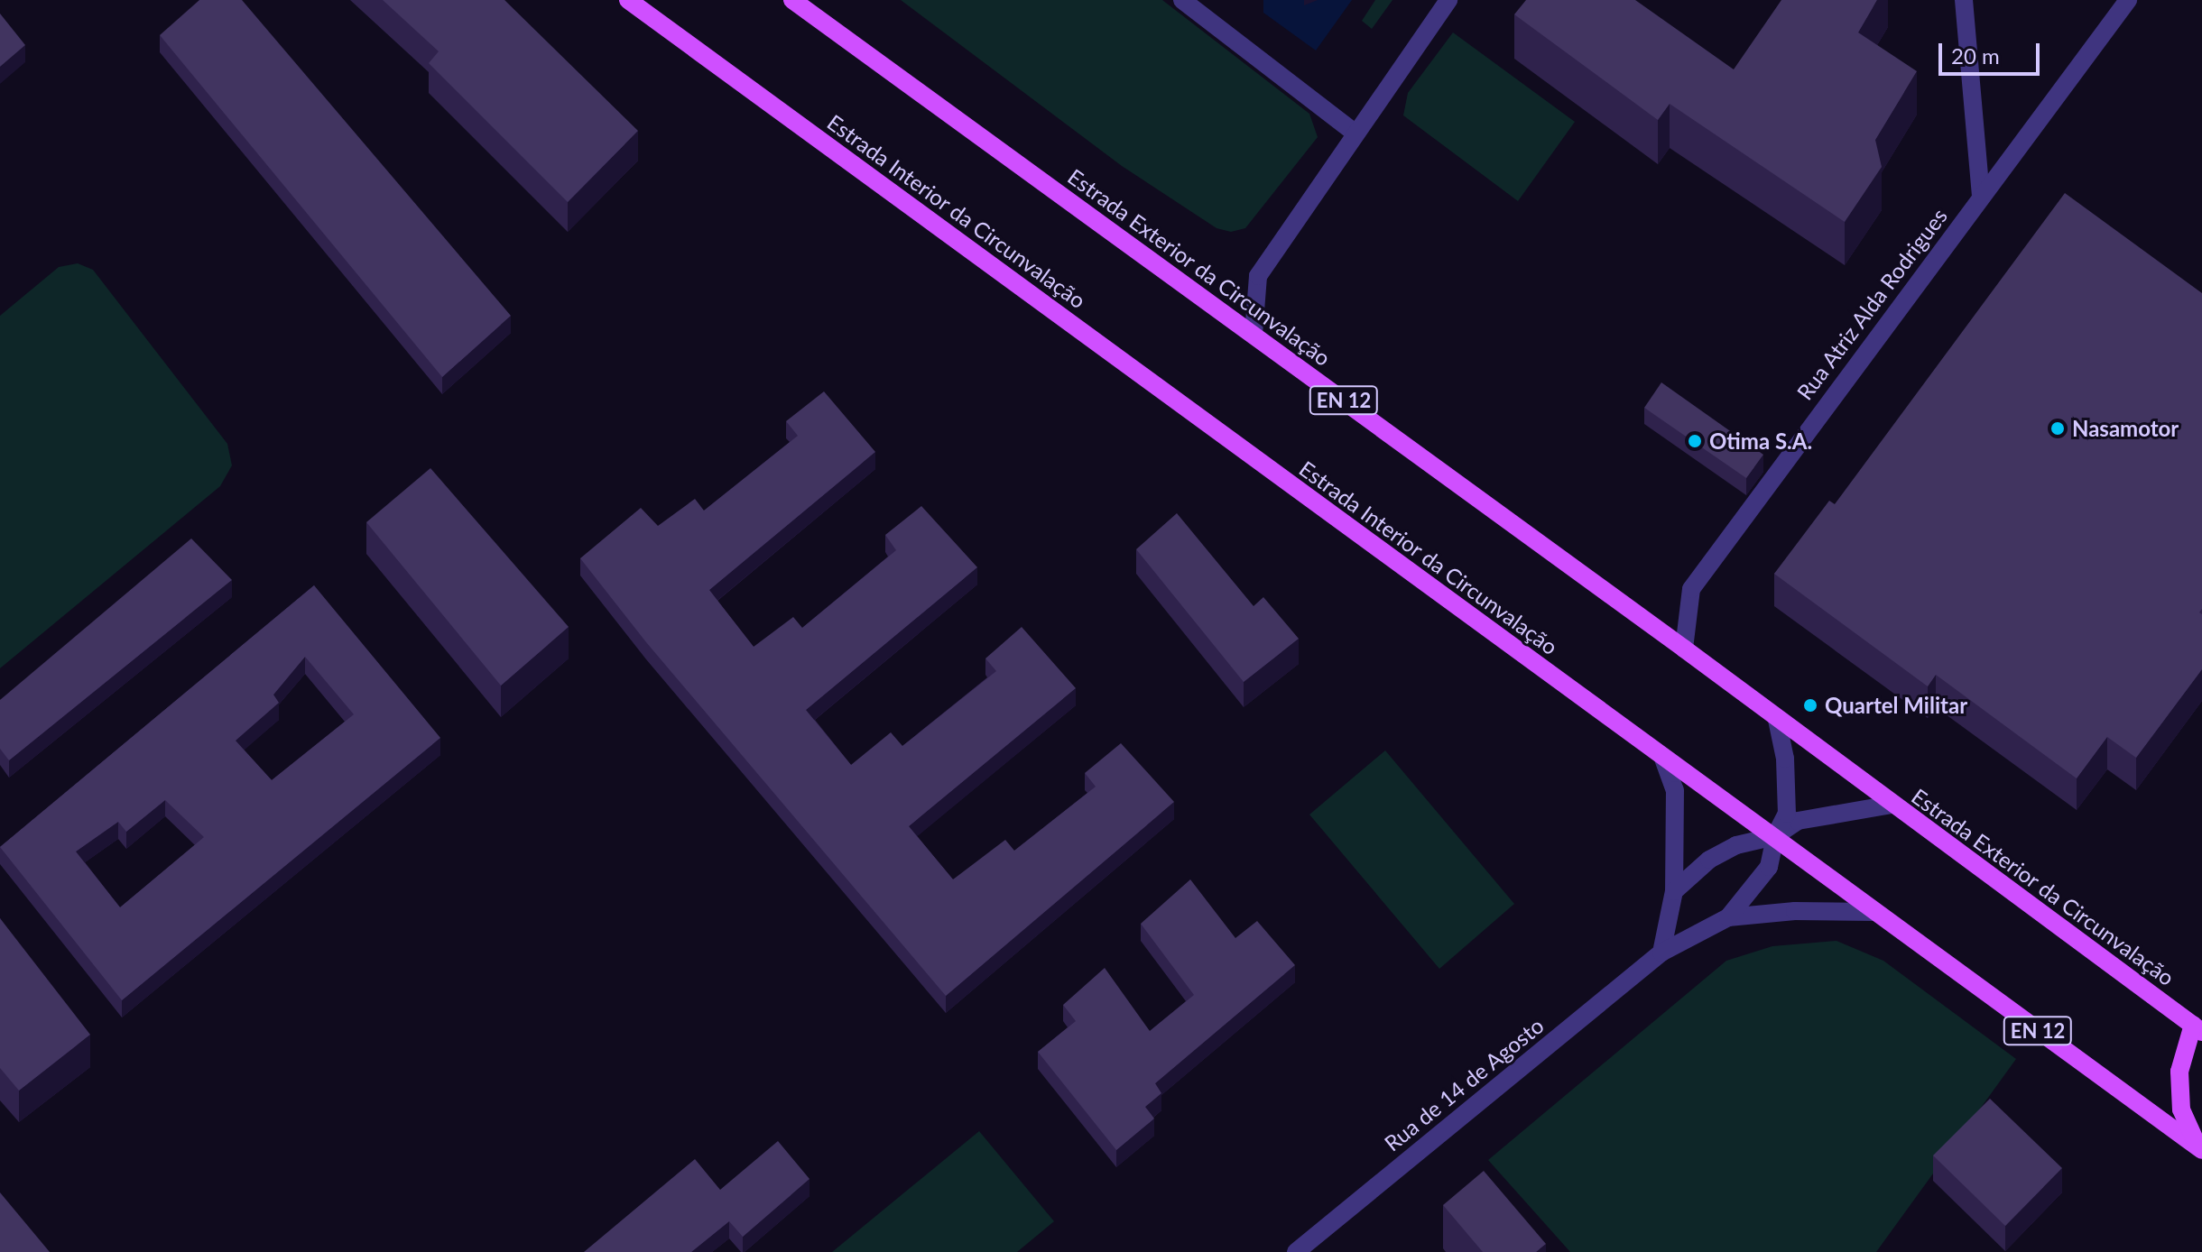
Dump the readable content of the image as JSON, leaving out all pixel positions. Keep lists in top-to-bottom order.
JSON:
{
  "streets": {
    "main road": ["Estrada Interior da Circunvalação", "Estrada Exterior da Circunvalação", "EN 12"],
    "street": ["Rua Atriz Alda Rodrigues", "Rua de 14 de Agosto"]
  },
  "crossings": [
    ["Estrada Interior da Circunvalação", "Estrada Exterior da Circunvalação"],
    ["Estrada Interior da Circunvalação", "Rua de 14 de Agosto"],
    ["Estrada Exterior da Circunvalação", "Rua Atriz Alda Rodrigues"],
    ["Estrada Exterior da Circunvalação", "Rua de 14 de Agosto"]
  ],
  "places": ["Nasamotor", "Otima S.A.", "Quartel Militar"],
  "scale_bar": "20 m"
}
